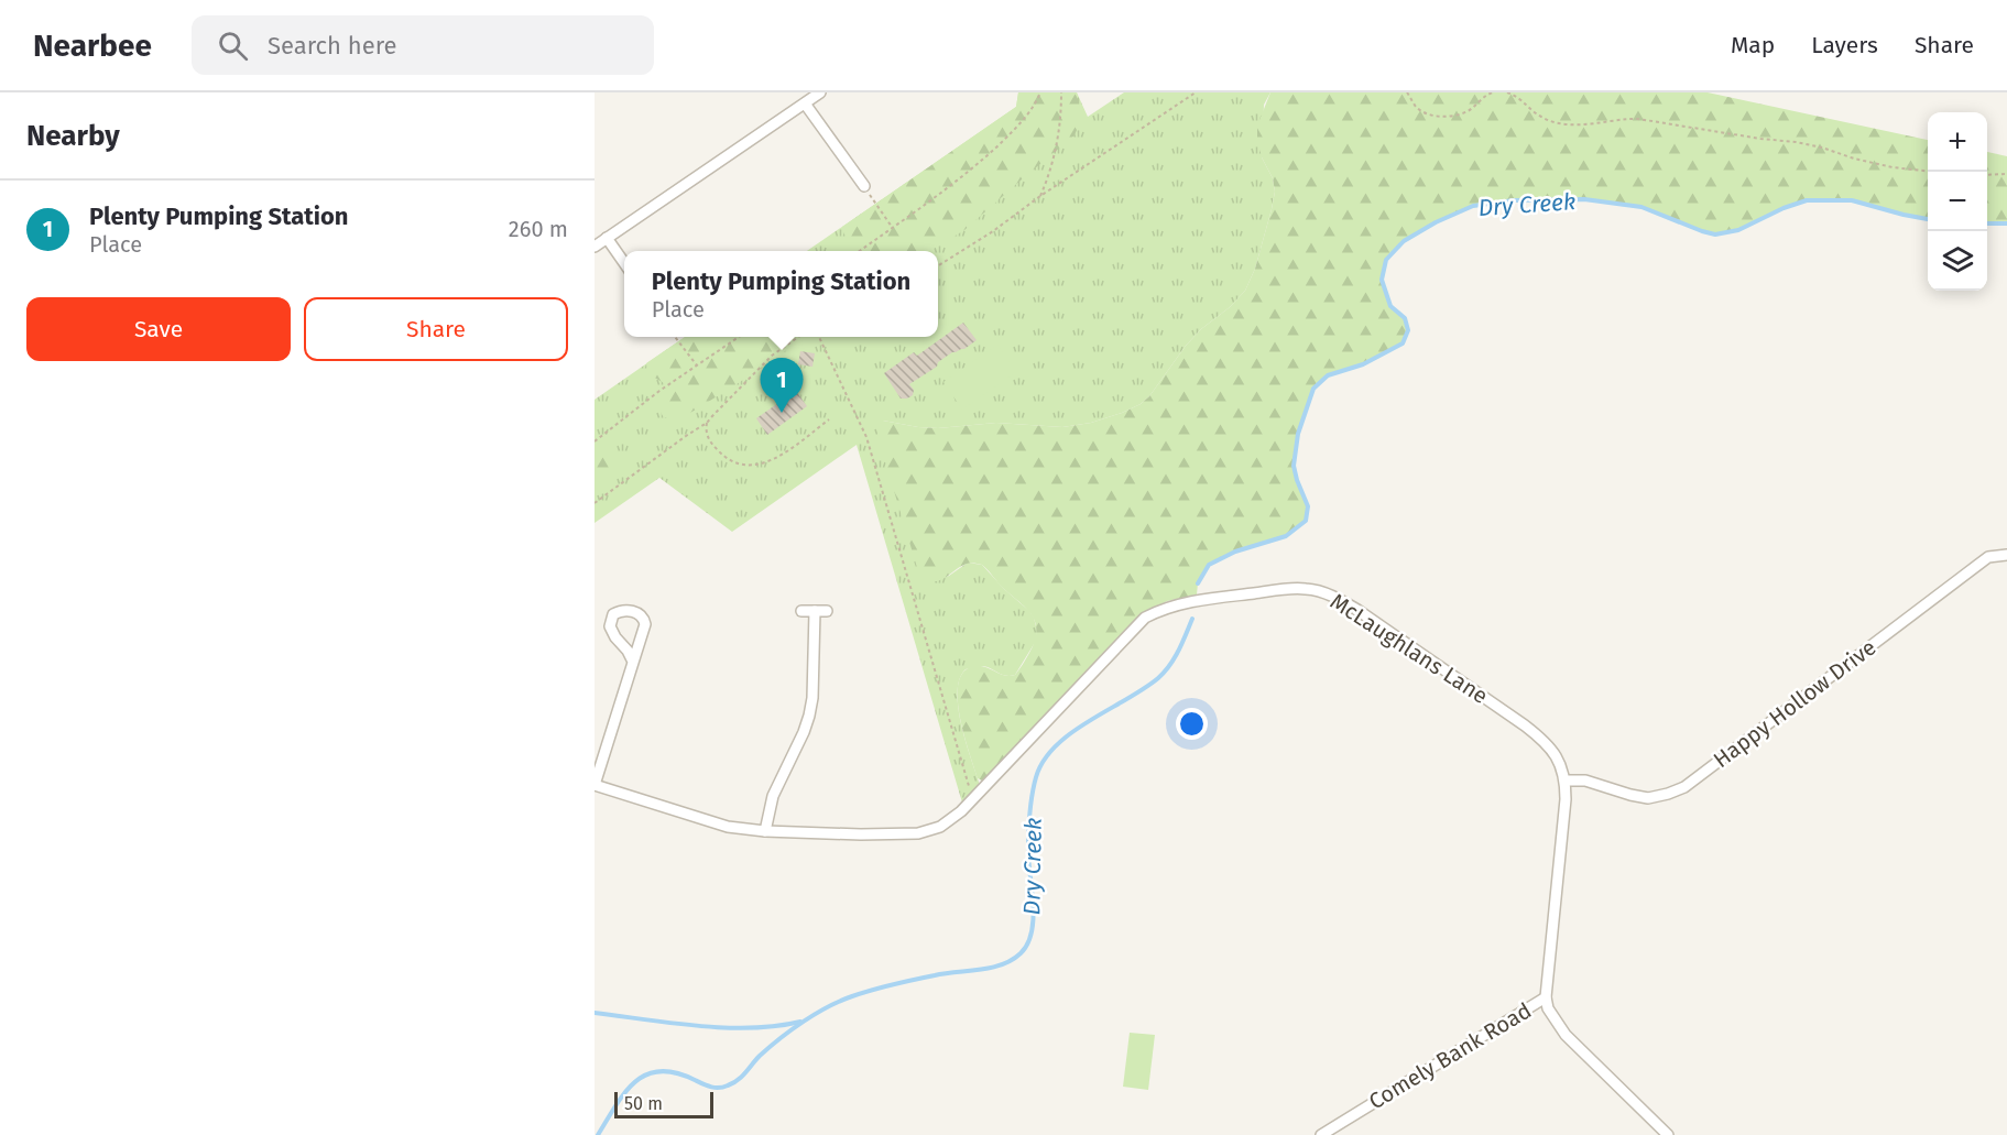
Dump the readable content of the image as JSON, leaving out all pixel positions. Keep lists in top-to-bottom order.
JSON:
{
  "streets": {
    "street": ["McLaughlans Lane", "Happy Hollow Drive", "Comely Bank Road"]
  },
  "crossings": [
    ["McLaughlans Lane", "Happy Hollow Drive"],
    ["McLaughlans Lane", "Comely Bank Road"]
  ],
  "water": ["Dry Creek"],
  "scale_bar": "50 m",
  "page": {
    "header": "Nearbee",
    "search": "Search here",
    "nav": ["Map", "Layers", "Share"],
    "heading": "Nearby",
    "map_buttons": ["+", "−"],
    "list": [
      {
        "mark": "1",
        "name": "Plenty Pumping Station",
        "note": "Place",
        "value": "260 m"
      }
    ],
    "popup": ["Plenty Pumping Station", "Place"],
    "buttons": ["Save", "Share"],
    "pins": "1",
    "scale": "50 m"
  }
}
